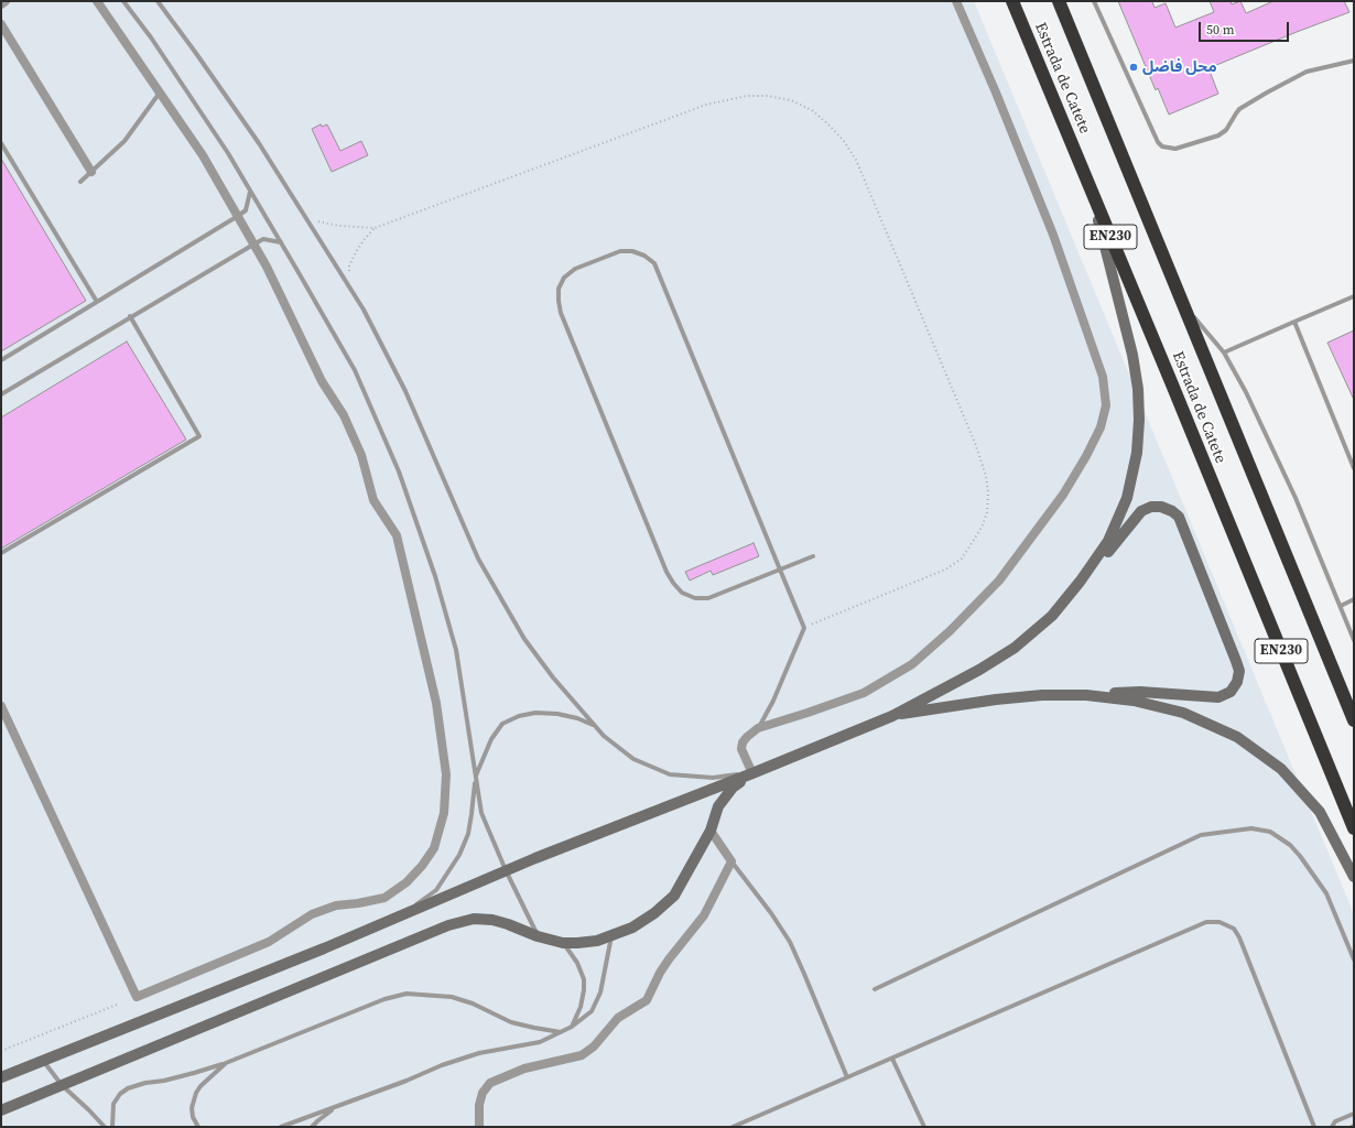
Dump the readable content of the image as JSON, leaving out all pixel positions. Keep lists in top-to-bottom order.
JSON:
{
  "streets": {
    "highway": ["Estrada de Catete", "EN230"]
  },
  "places": ["محل فاضل"],
  "scale_bar": "50 m"
}
